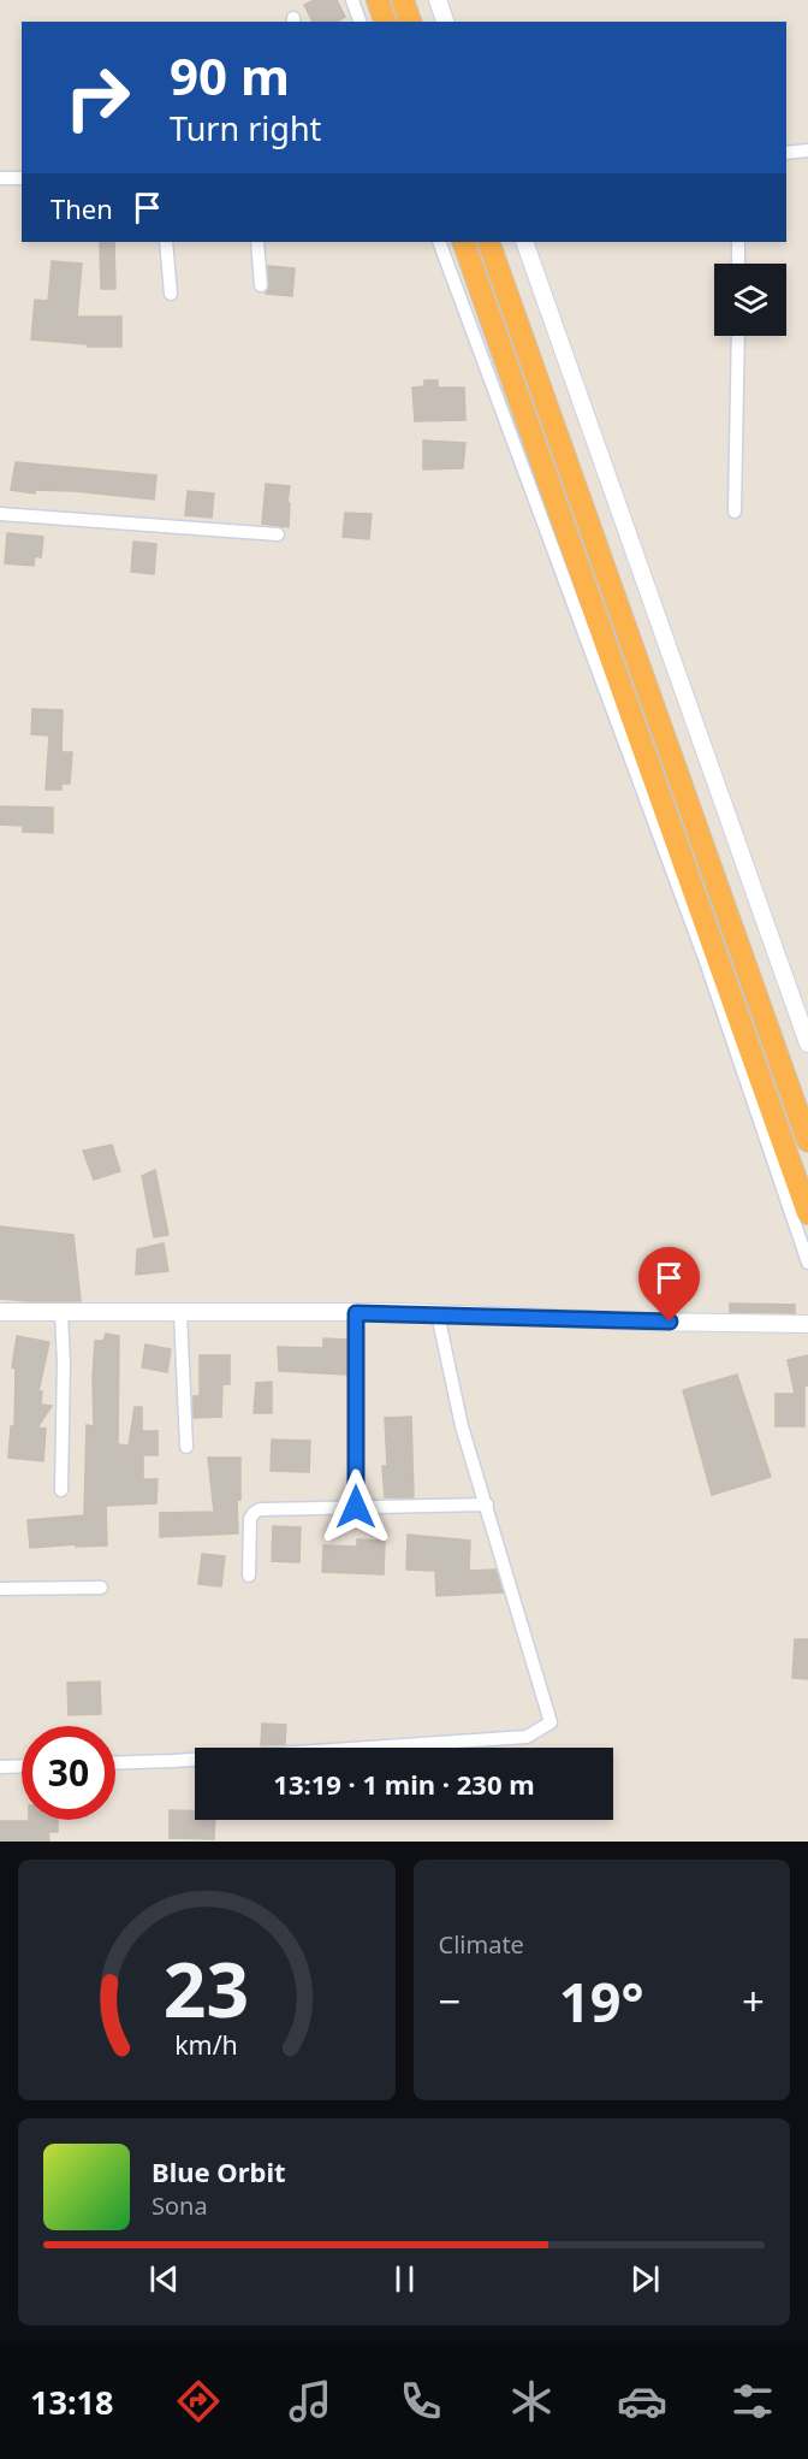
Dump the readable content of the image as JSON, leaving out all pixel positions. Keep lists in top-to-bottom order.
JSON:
{
  "page": {
    "turn": ["90 m", "Turn right"],
    "then": "Then",
    "limit": "30",
    "trip": "13:19 · 1 min · 230 m",
    "tile": "Climate",
    "heat": ["−", "19°", "+"],
    "song": ["Blue Orbit", "Sona"],
    "tabs": "13:18",
    "gauge": ["23", "km/h"]
  }
}
